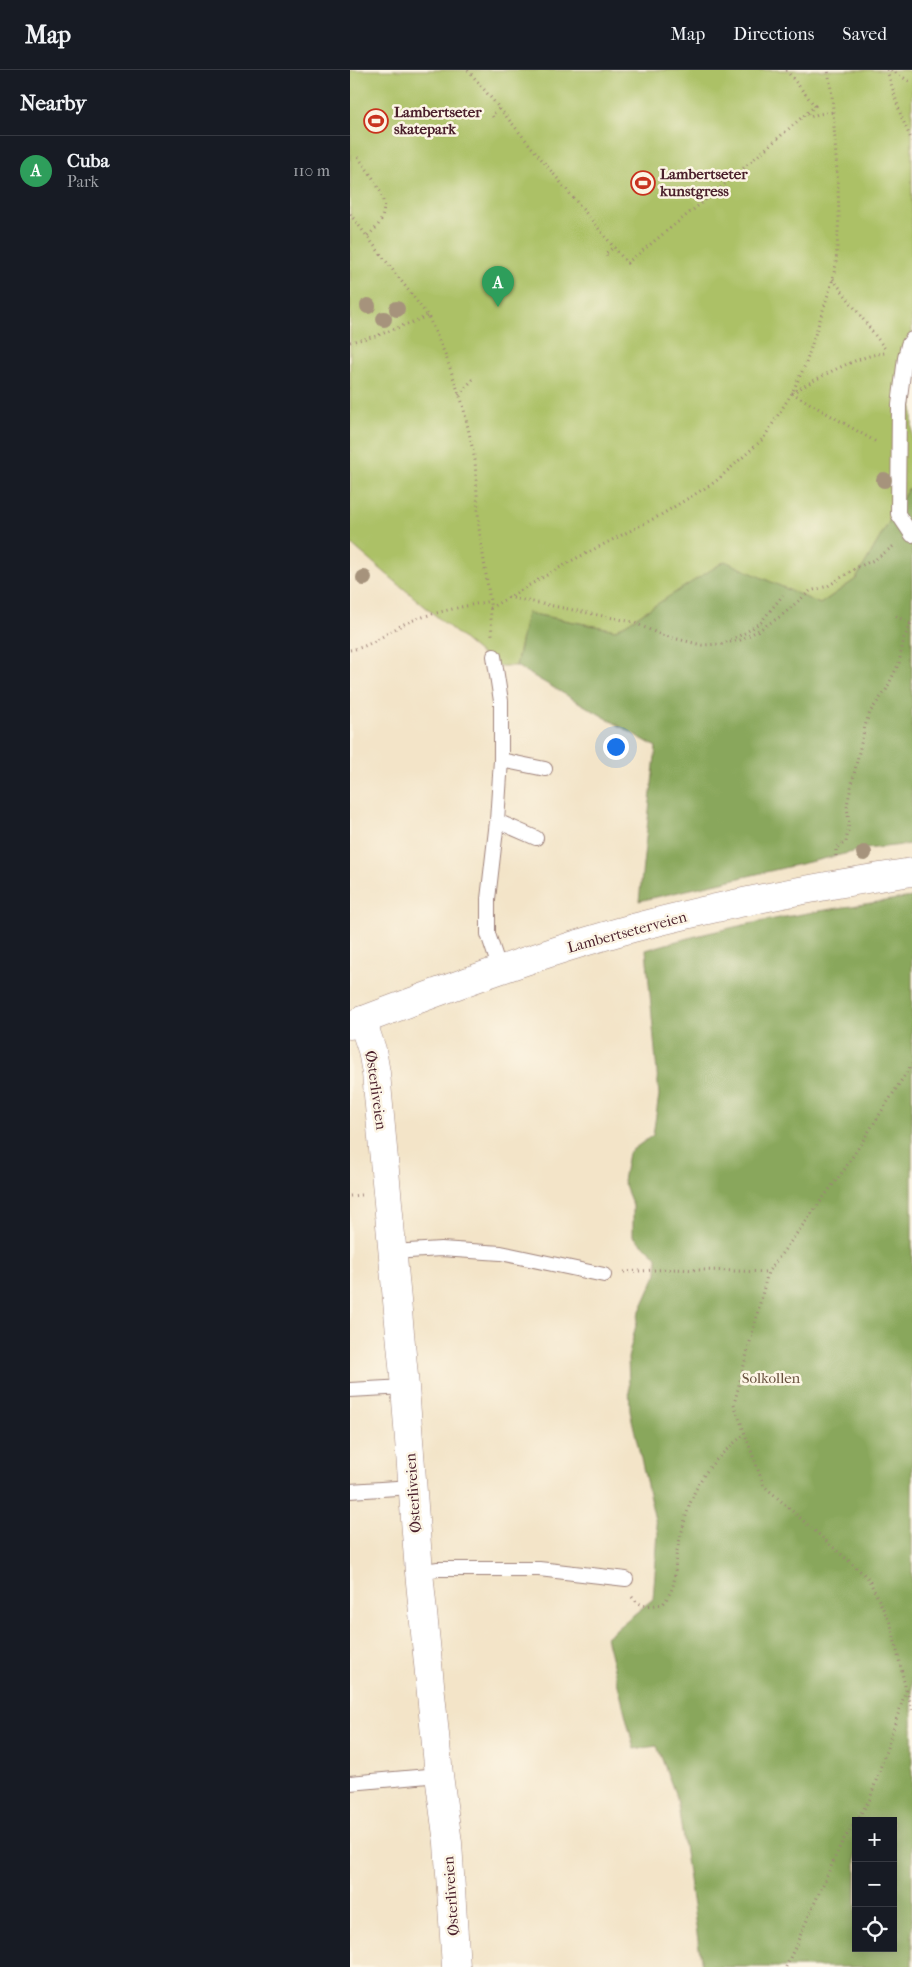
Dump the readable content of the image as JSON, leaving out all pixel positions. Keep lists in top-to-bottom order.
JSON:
{
  "streets": {
    "street": ["Lambertseterveien", "Østerliveien"]
  },
  "crossings": [
    ["Lambertseterveien", "Østerliveien"]
  ],
  "parks": ["Solkollen"],
  "places": {
    "sports": ["Lambertseter skatepark", "Lambertseter kunstgress"]
  },
  "page": {
    "header": "Map",
    "nav": ["Map", "Directions", "Saved"],
    "heading": "Nearby",
    "list": [
      {
        "mark": "A",
        "name": "Cuba",
        "note": "Park",
        "value": "110 m"
      }
    ],
    "pins": "A",
    "map_buttons": ["+", "−"]
  }
}
